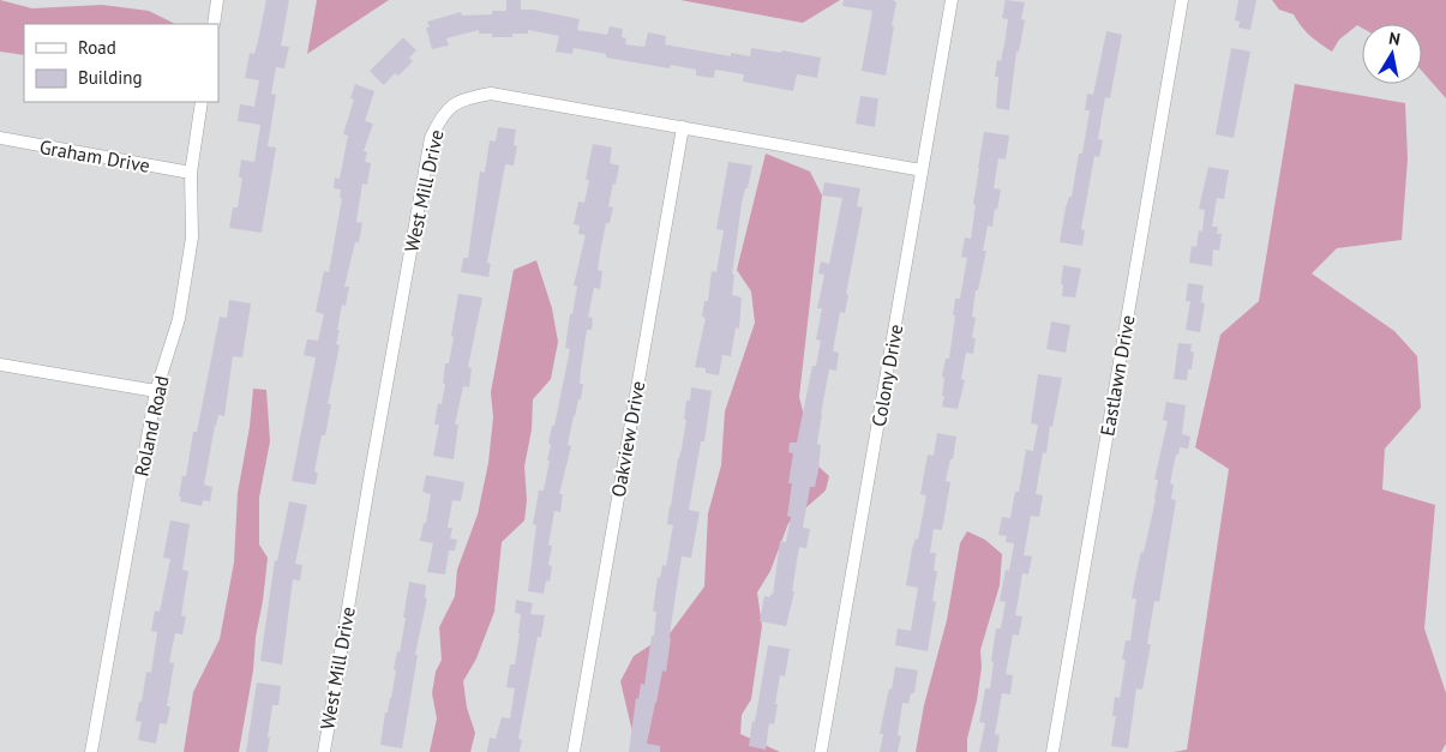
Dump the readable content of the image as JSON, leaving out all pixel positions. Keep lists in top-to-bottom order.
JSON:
{
  "streets": {
    "street": [
      "Graham Drive",
      "West Mill Drive",
      "Colony Drive",
      "Eastlawn Drive",
      "Roland Road",
      "Oakview Drive"
    ]
  },
  "crossings": [
    ["Graham Drive", "Roland Road"],
    ["West Mill Drive", "Colony Drive"],
    ["West Mill Drive", "Oakview Drive"]
  ],
  "legend": ["Road", "Building"],
  "north": "top"
}
